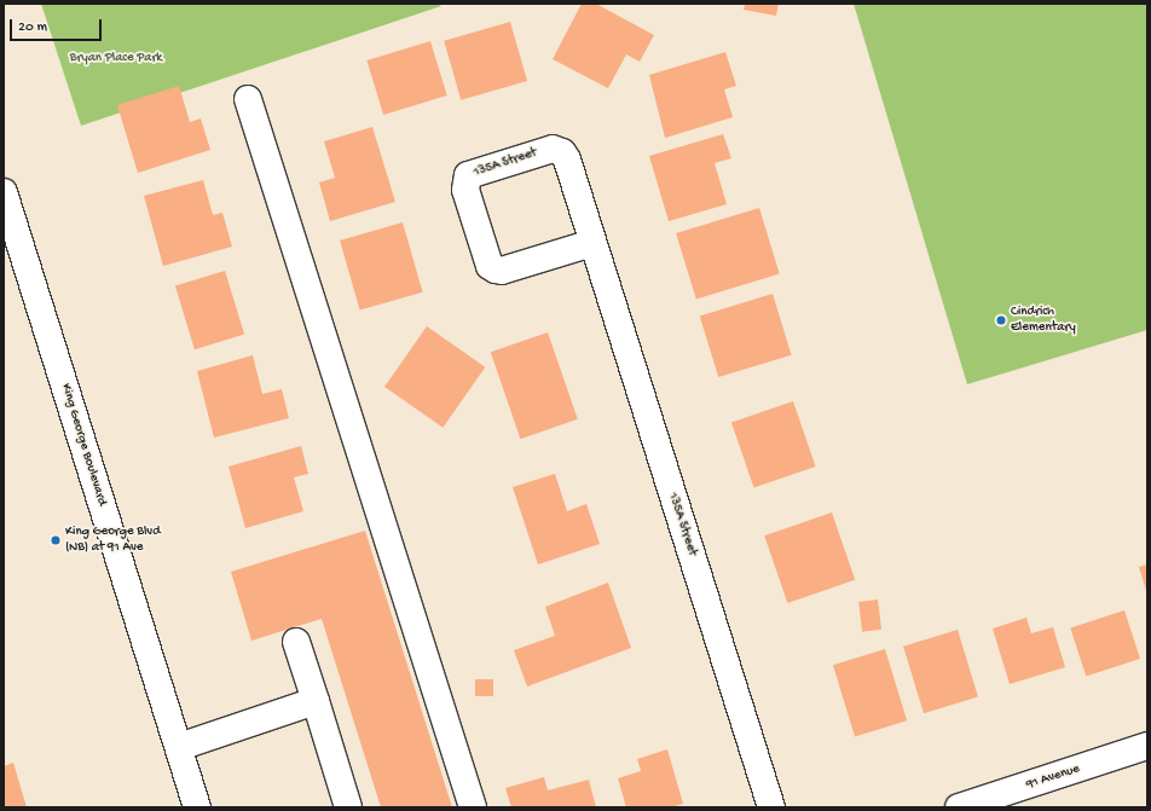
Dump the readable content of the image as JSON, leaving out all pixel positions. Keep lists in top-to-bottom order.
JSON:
{
  "streets": {
    "street": ["135A Street", "King George Boulevard", "91 Avenue"]
  },
  "parks": ["Bryan Place Park"],
  "places": ["Cindrich Elementary", "King George Blvd (NB) at 91 Ave"],
  "scale_bar": "20 m"
}
